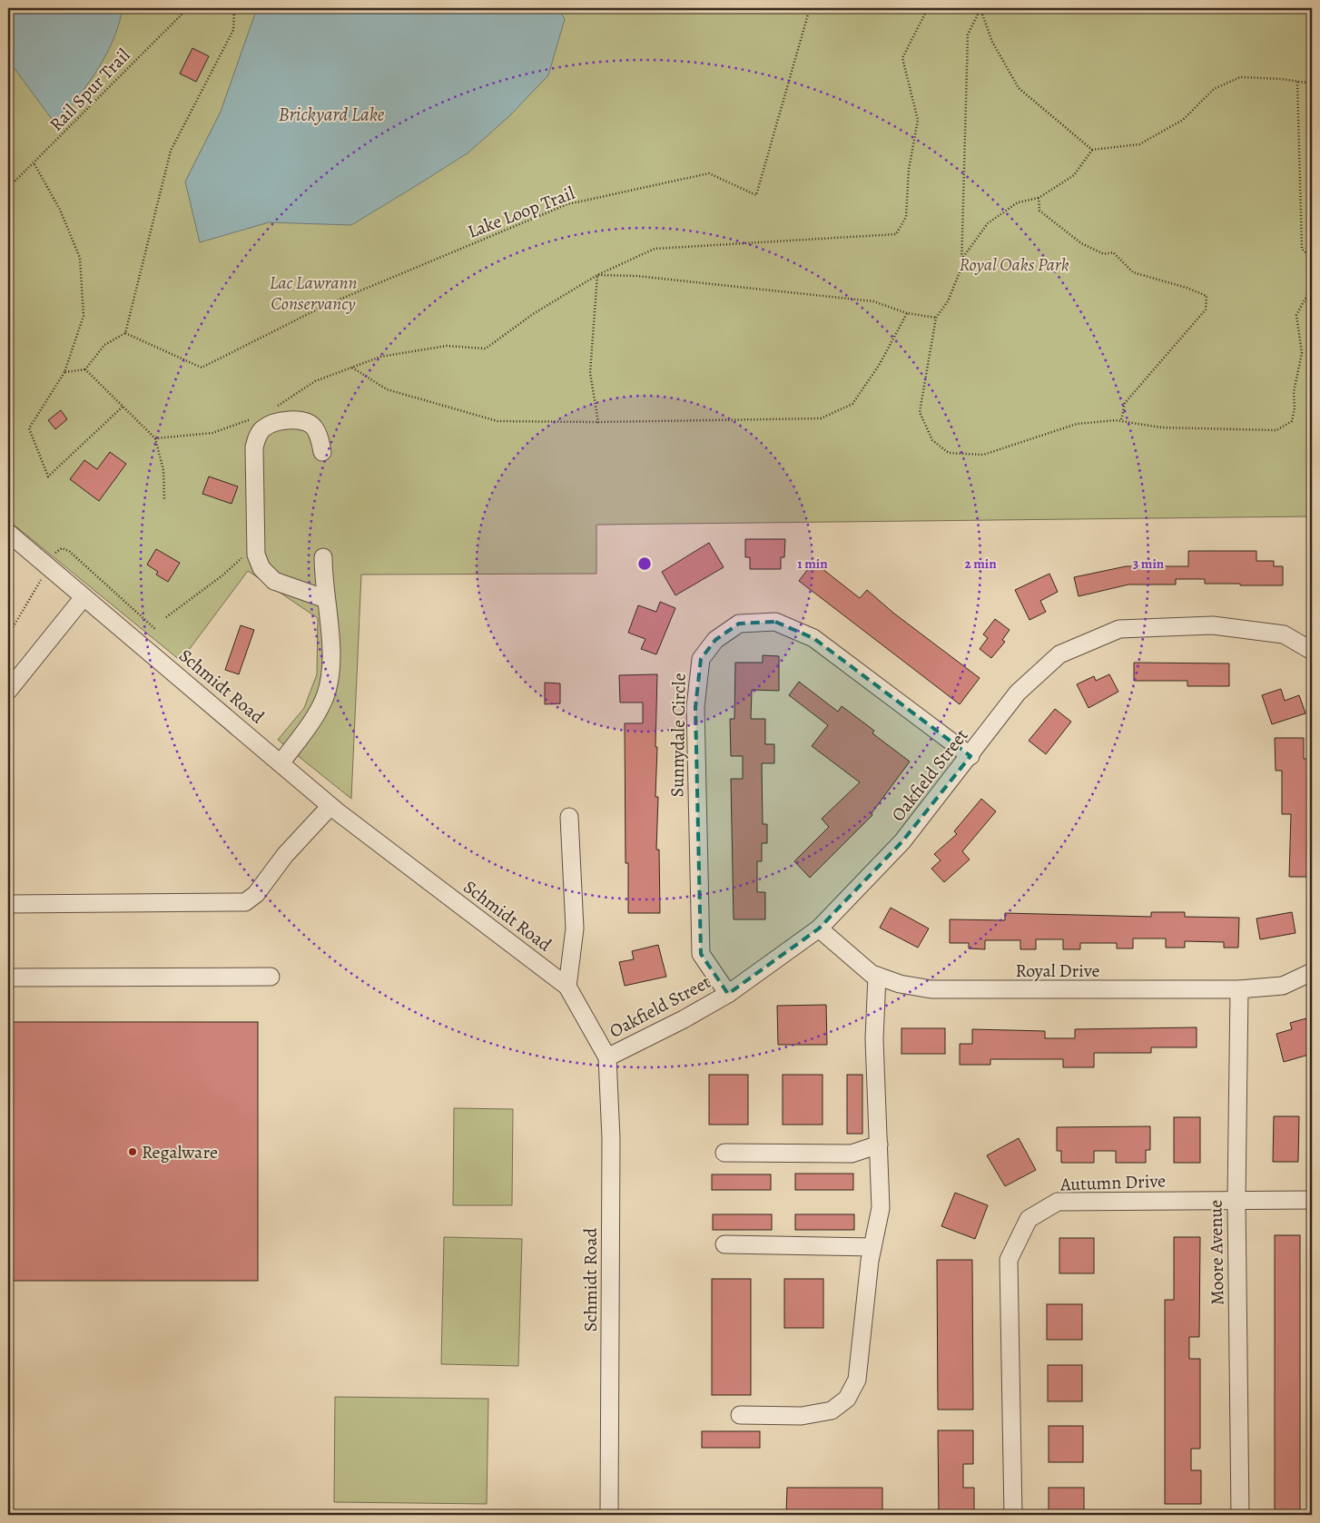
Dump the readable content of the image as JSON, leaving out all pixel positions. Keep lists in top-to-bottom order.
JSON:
{
  "streets": {
    "street": [
      "Schmidt Road",
      "Sunnydale Circle",
      "Oakfield Street",
      "Royal Drive",
      "Autumn Drive",
      "Moore Avenue"
    ],
    "path": ["Rail Spur Trail", "Lake Loop Trail"]
  },
  "crossings": [
    ["Schmidt Road", "Oakfield Street"],
    ["Sunnydale Circle", "Oakfield Street"],
    ["Oakfield Street", "Royal Drive"],
    ["Royal Drive", "Moore Avenue"],
    ["Autumn Drive", "Moore Avenue"]
  ],
  "water": ["Brickyard Lake"],
  "parks": ["Royal Oaks Park", "Lac Lawrann Conservancy"],
  "places": ["Regalware"],
  "rings": ["1 min", "2 min", "3 min"]
}
